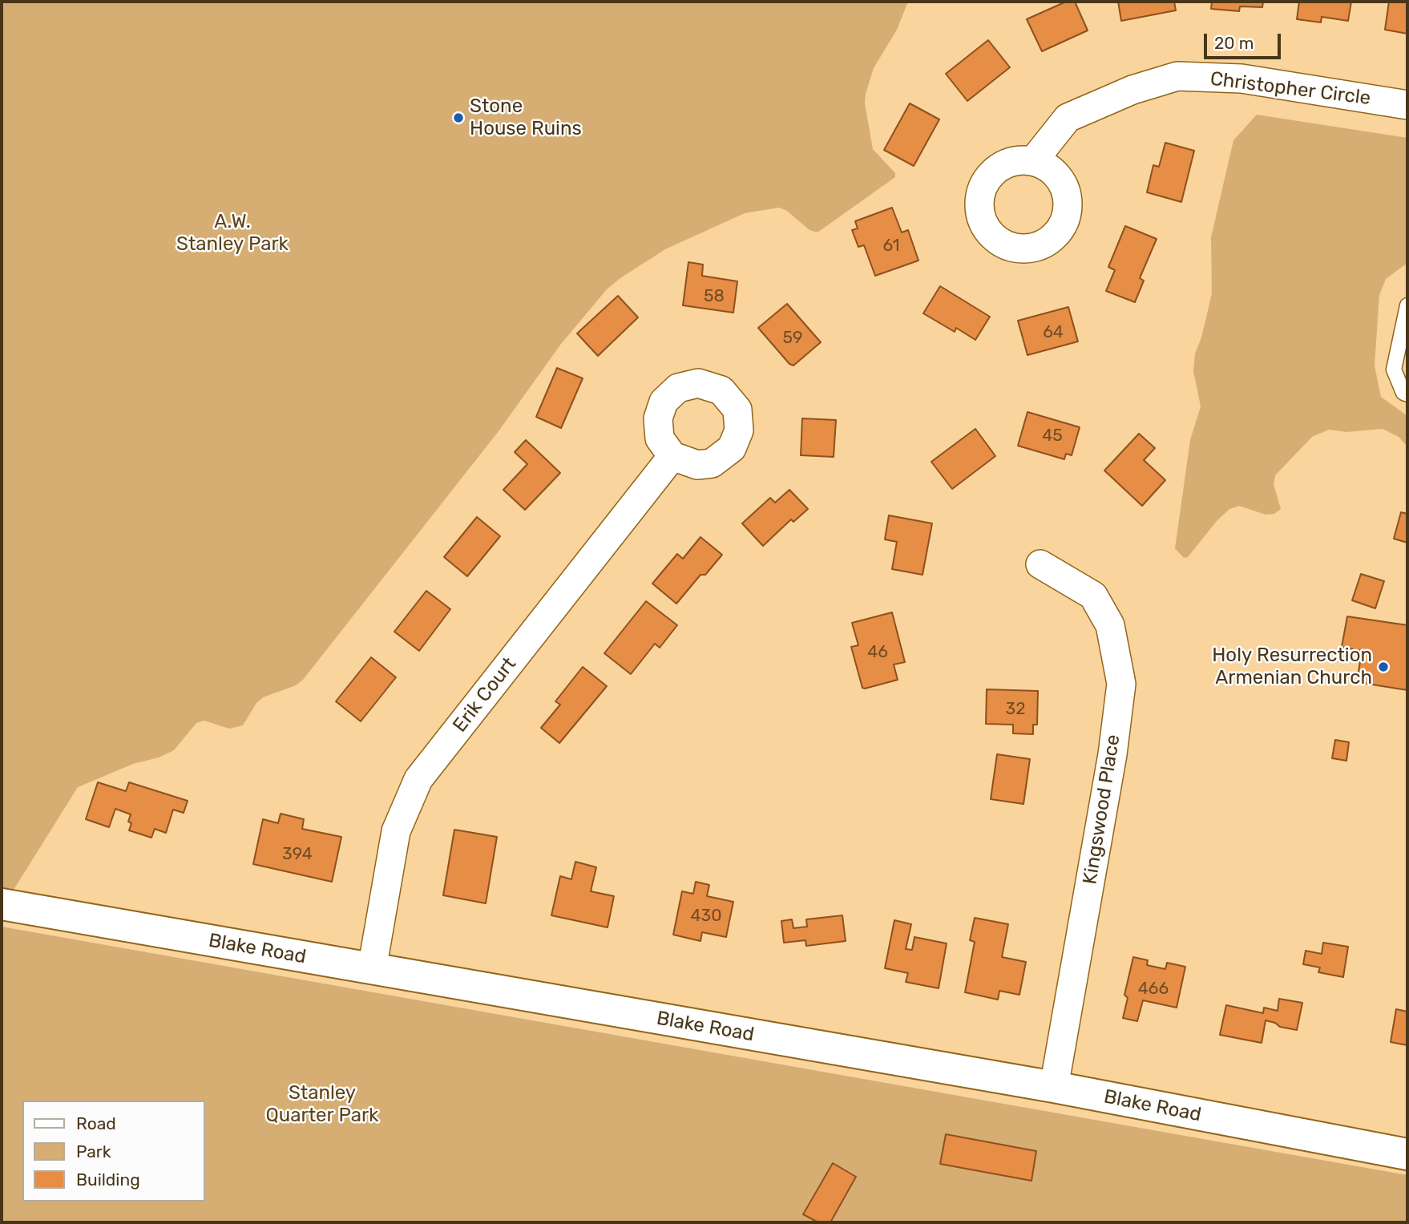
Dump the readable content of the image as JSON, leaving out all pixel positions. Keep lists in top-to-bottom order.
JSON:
{
  "streets": {
    "street": [
      "Christopher Circle",
      "Erik Court",
      "Kingswood Place",
      "Blake Road"
    ]
  },
  "crossings": [
    ["Erik Court", "Blake Road"],
    ["Kingswood Place", "Blake Road"]
  ],
  "parks": ["A.W. Stanley Park", "Stanley Quarter Park"],
  "places": ["Stone House Ruins", "Holy Resurrection Armenian Church"],
  "house_numbers": [
    "61",
    "58",
    "64",
    "59",
    "45",
    "46",
    "32",
    "394",
    "430",
    "466"
  ],
  "legend": ["Road", "Park", "Building"],
  "scale_bar": "20 m"
}
